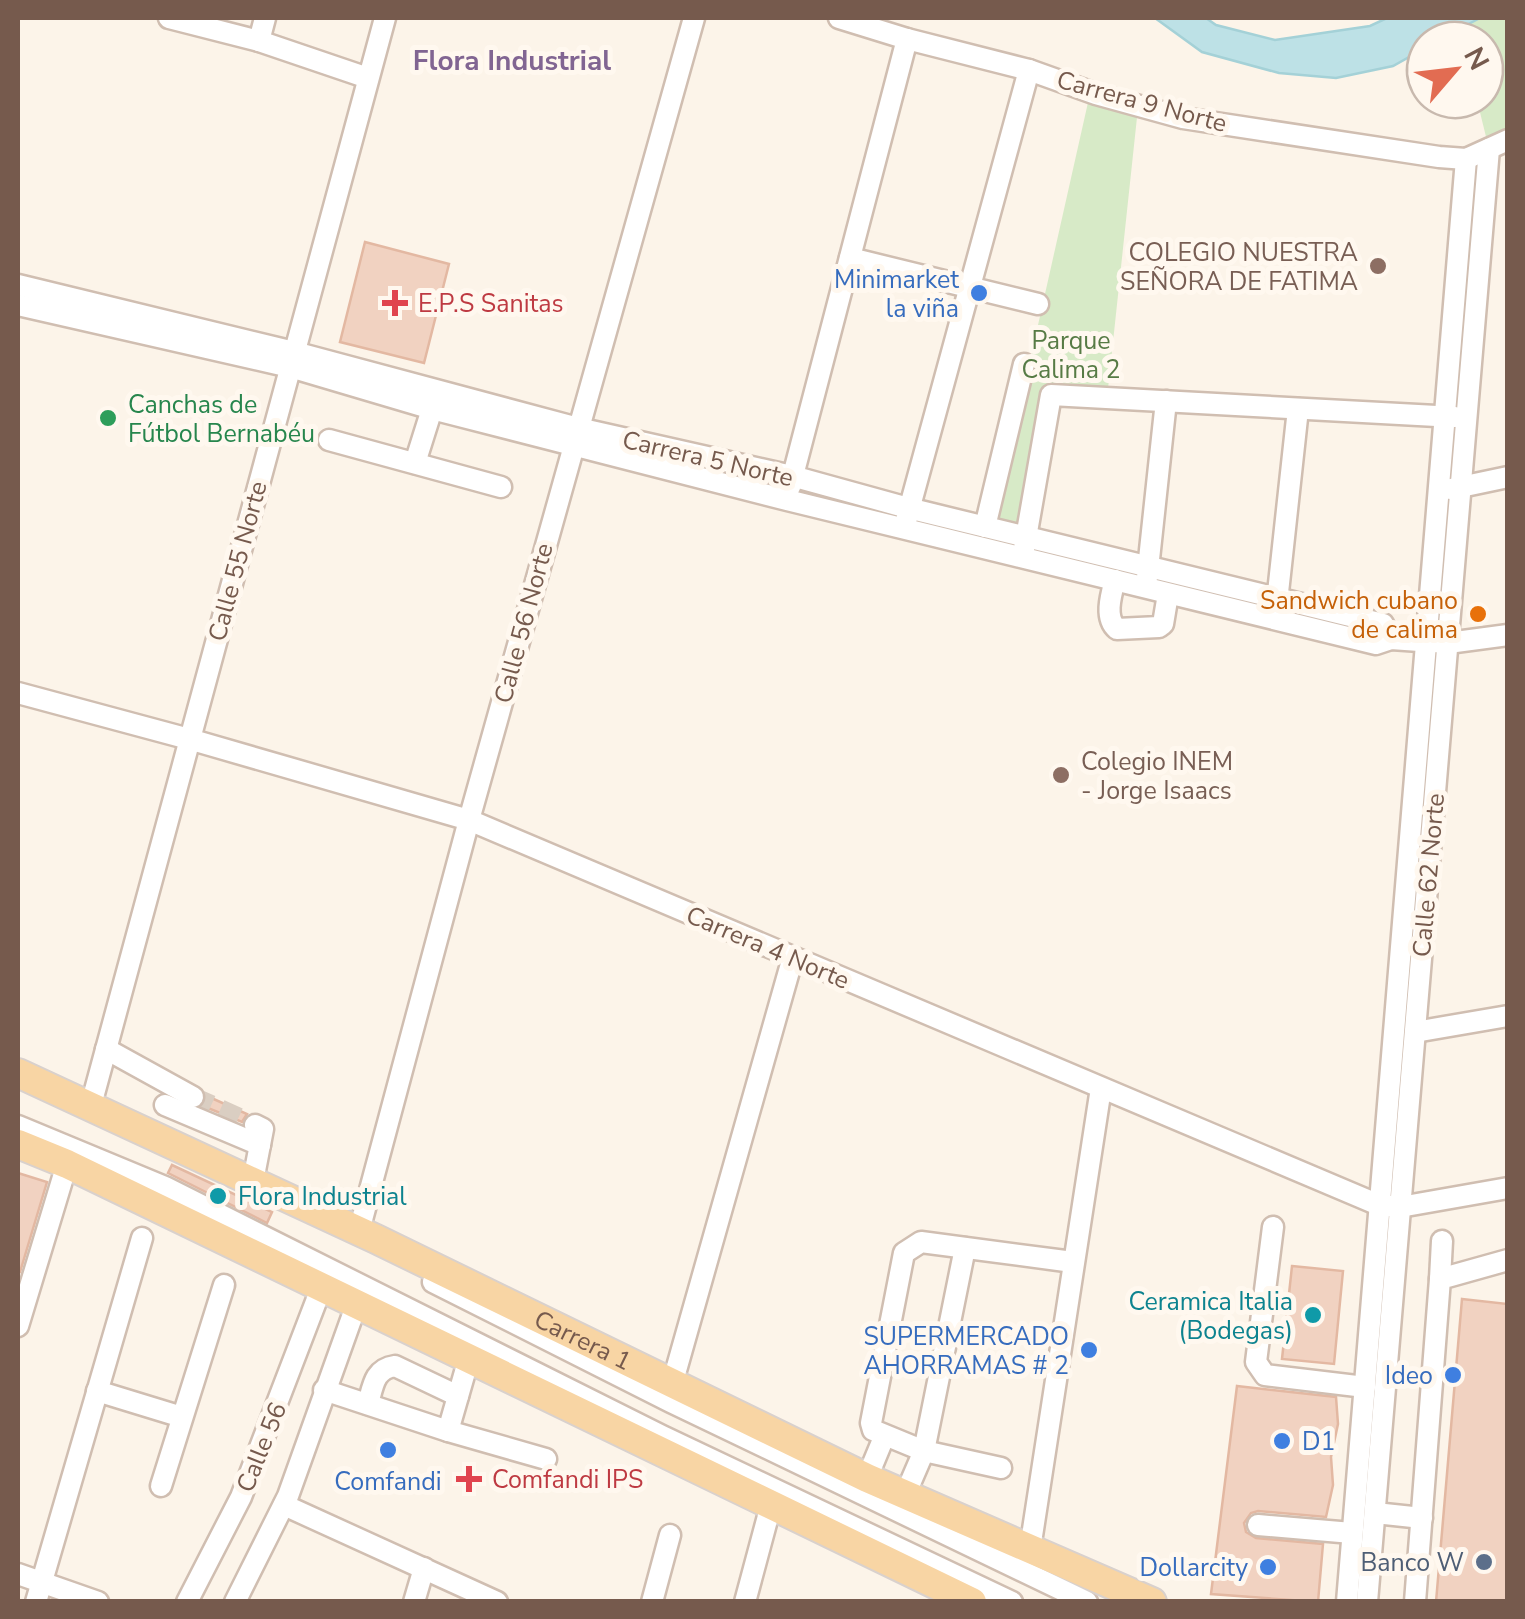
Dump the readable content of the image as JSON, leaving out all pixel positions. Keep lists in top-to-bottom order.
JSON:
{
  "streets": {
    "main road": ["Carrera 1"],
    "street": [
      "Carrera 9 Norte",
      "Carrera 5 Norte",
      "Calle 55 Norte",
      "Calle 56 Norte",
      "Calle 62 Norte",
      "Carrera 4 Norte",
      "Calle 56"
    ]
  },
  "crossings": [
    ["Carrera 9 Norte", "Calle 62 Norte"],
    ["Carrera 5 Norte", "Calle 55 Norte"],
    ["Carrera 5 Norte", "Calle 56 Norte"],
    ["Carrera 5 Norte", "Calle 62 Norte"],
    ["Calle 55 Norte", "Carrera 4 Norte"],
    ["Calle 55 Norte", "Carrera 1"],
    ["Calle 56 Norte", "Carrera 4 Norte"],
    ["Calle 56 Norte", "Carrera 1"],
    ["Calle 62 Norte", "Carrera 4 Norte"]
  ],
  "districts": ["Flora Industrial"],
  "parks": ["Parque Calima 2"],
  "places": {
    "other": [
      "COLEGIO NUESTRA SEÑORA DE FATIMA",
      "Minimarket la viña",
      "Canchas de Fútbol Bernabéu",
      "Sandwich cubano de calima",
      "Colegio INEM - Jorge Isaacs",
      "Flora Industrial",
      "Ceramica Italia (Bodegas)",
      "SUPERMERCADO AHORRAMAS # 2",
      "Ideo",
      "D1",
      "Comfandi",
      "Banco W",
      "Dollarcity"
    ],
    "health": ["E.P.S Sanitas", "Comfandi IPS"]
  },
  "north": "top right"
}
